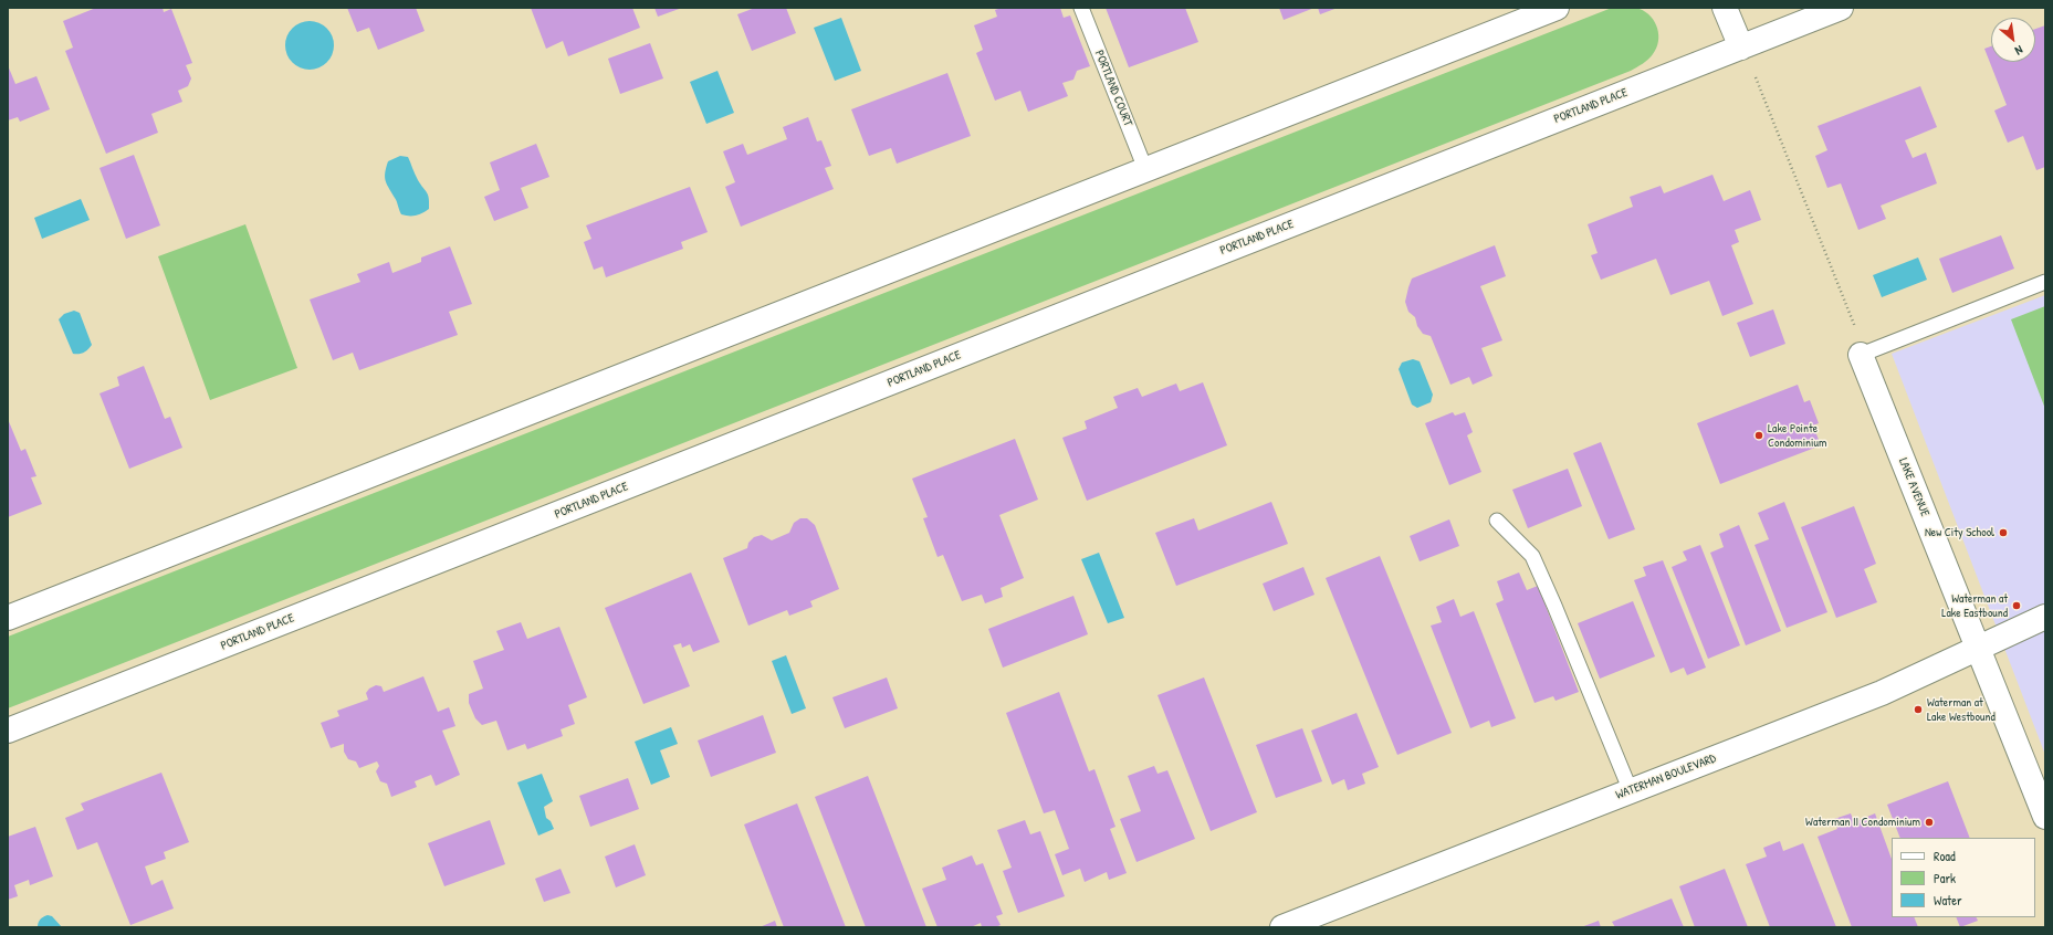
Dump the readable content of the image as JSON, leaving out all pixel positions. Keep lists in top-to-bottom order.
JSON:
{
  "streets": {
    "street": ["PORTLAND PLACE", "LAKE AVENUE", "WATERMAN BOULEVARD"],
    "lane": ["PORTLAND COURT"]
  },
  "crossings": [
    ["LAKE AVENUE", "WATERMAN BOULEVARD"]
  ],
  "places": [
    "Lake Pointe Condominium",
    "New City School",
    "Waterman at Lake Eastbound",
    "Waterman at Lake Westbound",
    "Waterman II Condominium"
  ],
  "legend": ["Road", "Park", "Water"],
  "north": "bottom right"
}
